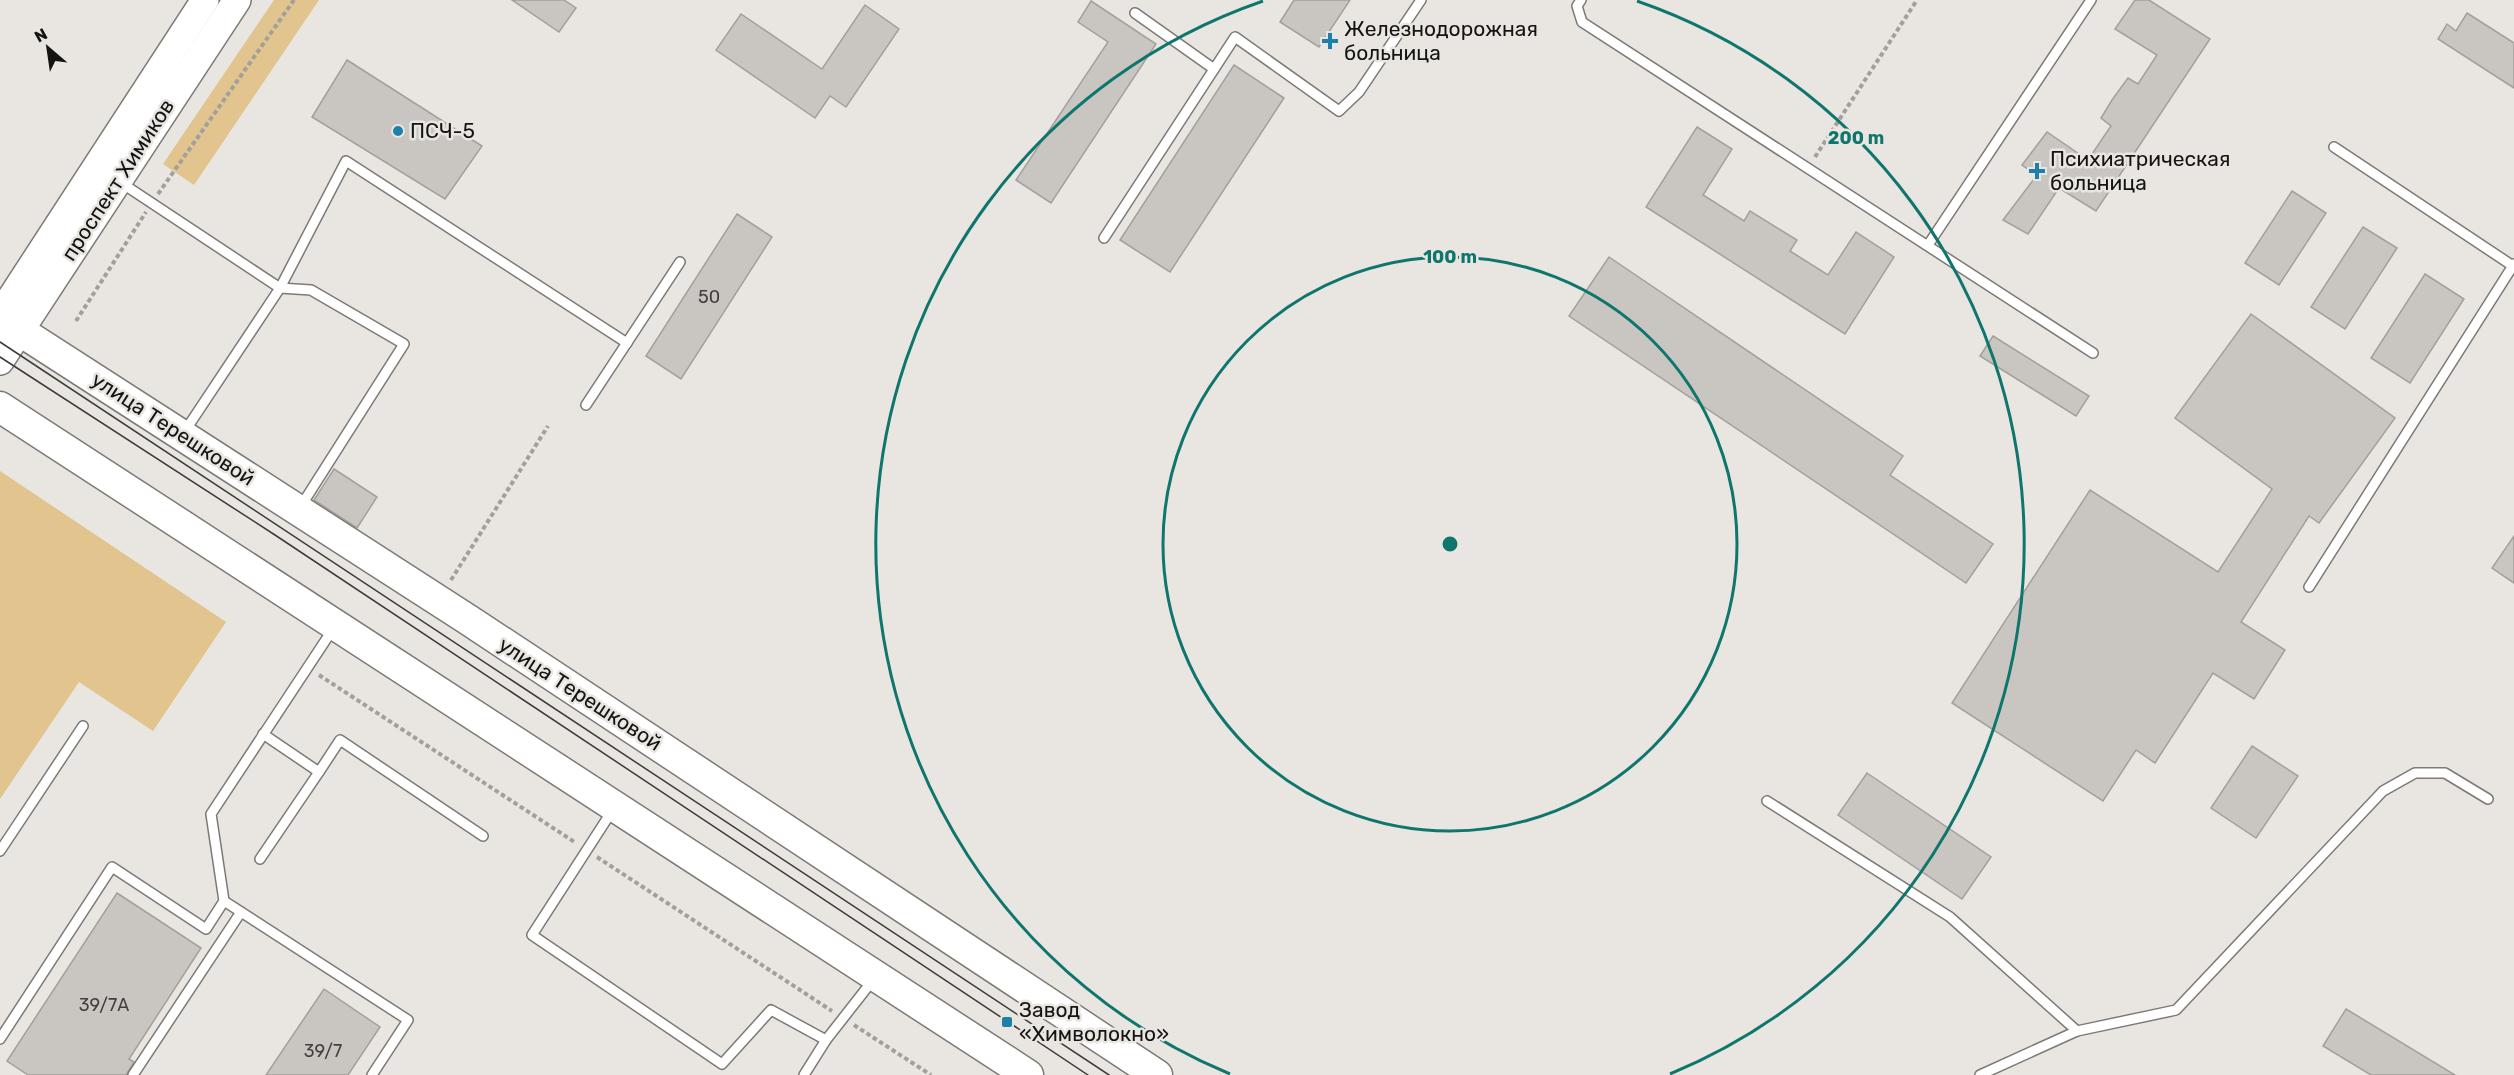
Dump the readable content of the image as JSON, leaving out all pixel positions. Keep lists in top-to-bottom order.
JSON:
{
  "streets": {
    "main road": ["проспект Химиков", "улица Терешковой"]
  },
  "crossings": [
    ["проспект Химиков", "улица Терешковой"]
  ],
  "places": {
    "health": ["Железнодорожная больница", "Психиатрическая больница"],
    "other": ["ПСЧ-5"],
    "transit": ["Завод «Химволокно»"]
  },
  "house_numbers": ["50", "39/7А", "39/7"],
  "north": "top left",
  "rings": ["200 m", "100 m"]
}
